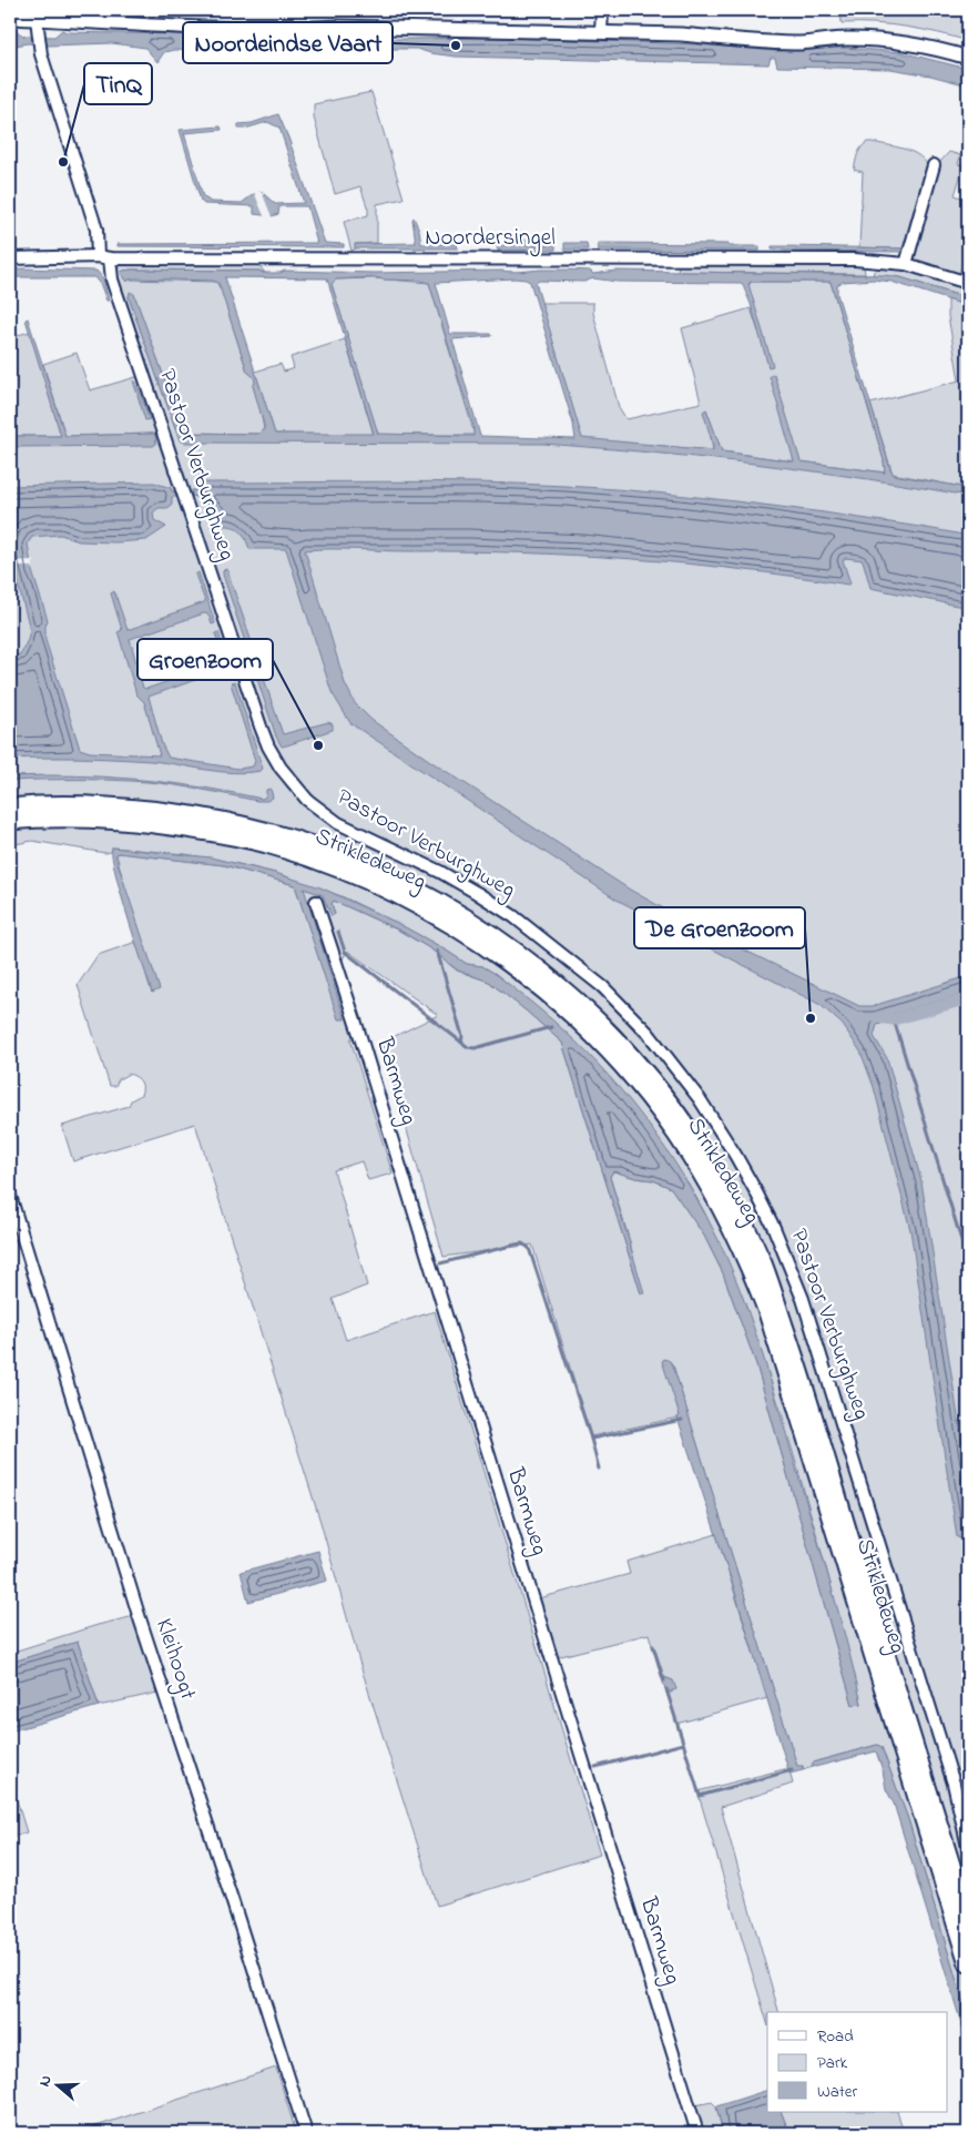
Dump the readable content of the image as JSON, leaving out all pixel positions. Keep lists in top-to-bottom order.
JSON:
{
  "streets": {
    "main road": ["Strikledeweg"],
    "street": [
      "Noordersingel",
      "Pastoor Verburghweg",
      "Barmweg",
      "Kleihoogt"
    ]
  },
  "crossings": [
    ["Noordersingel", "Pastoor Verburghweg"]
  ],
  "places": [
    "Noordeindse Vaart",
    "TinQ",
    "Groenzoom",
    "De Groenzoom"
  ],
  "legend": ["Road", "Park", "Water"],
  "north": "left"
}
